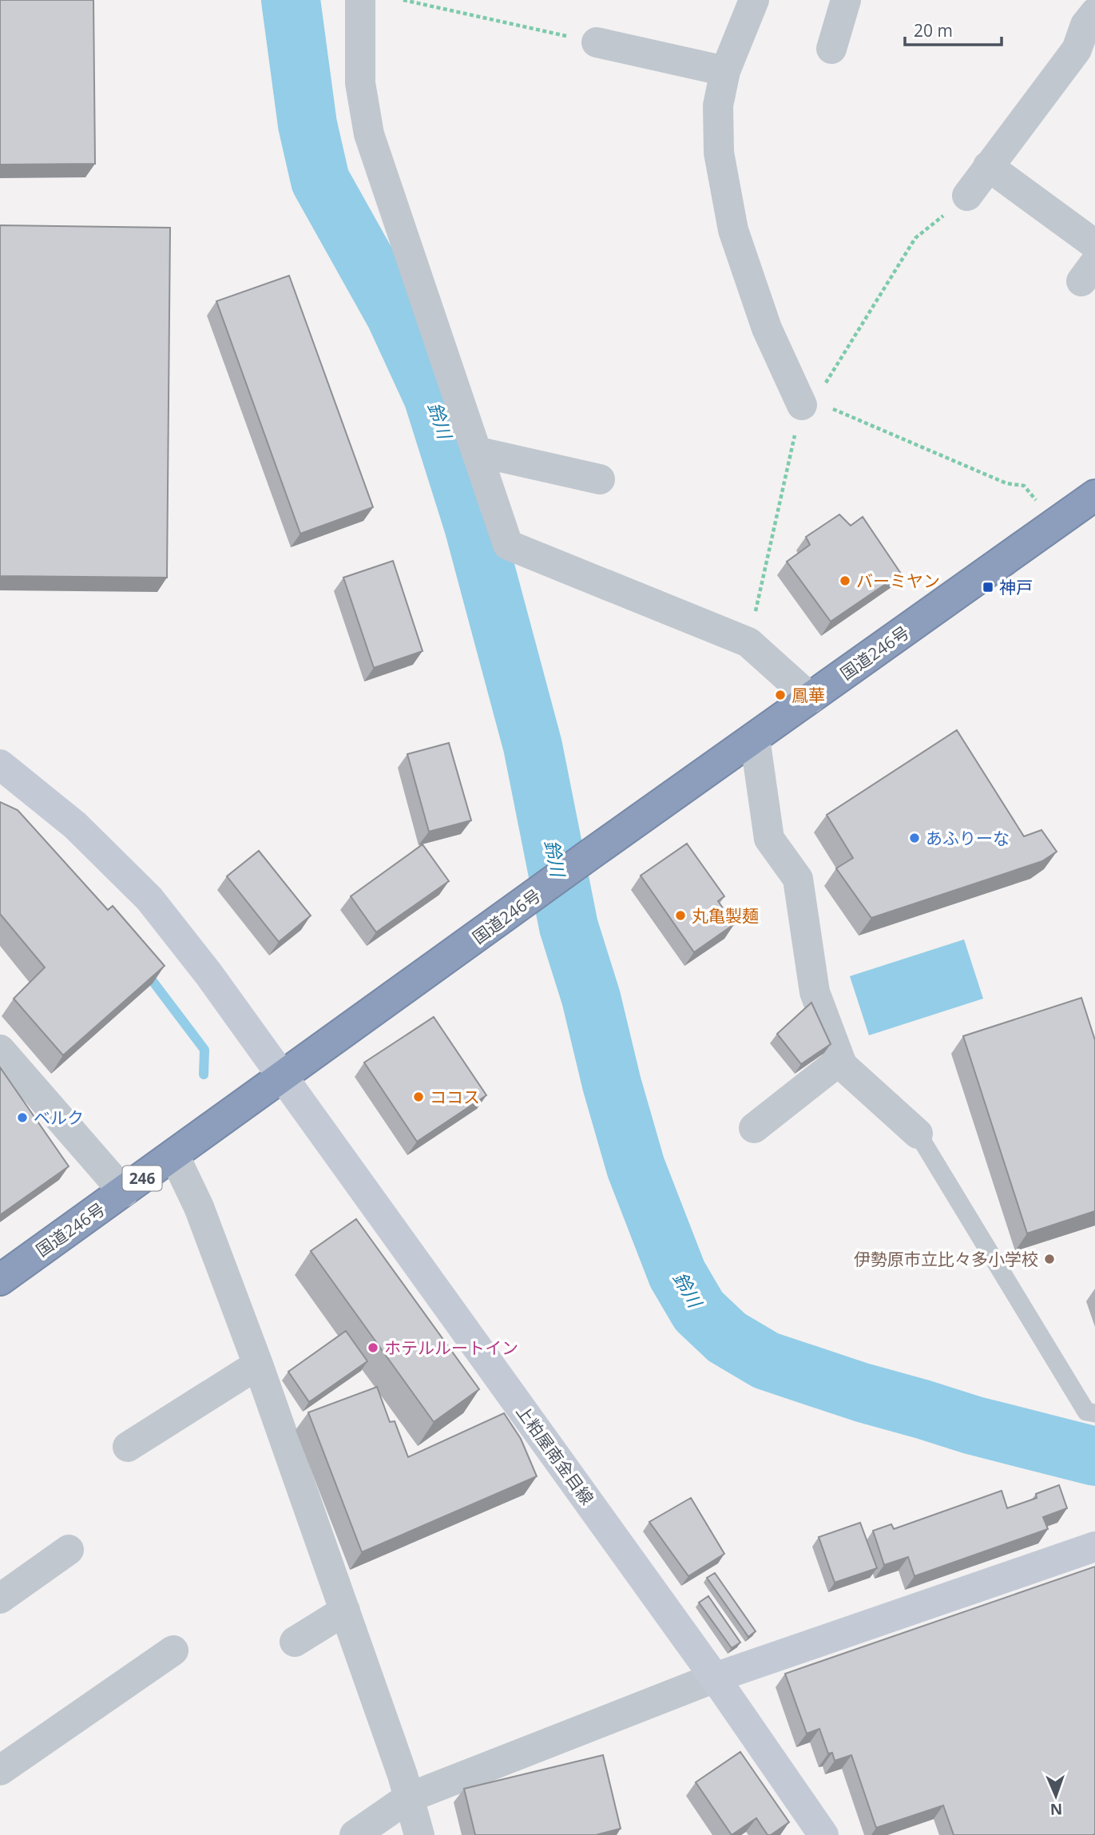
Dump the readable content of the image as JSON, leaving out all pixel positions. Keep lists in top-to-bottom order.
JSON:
{
  "streets": {
    "highway": ["国道246号", "246"],
    "main road": ["上粕屋南金目線"]
  },
  "crossings": [
    ["国道246号", "上粕屋南金目線"]
  ],
  "water": ["鈴川"],
  "places": {
    "other": [
      "バーミヤン",
      "鳳華",
      "あふりーな",
      "丸亀製麺",
      "ココス",
      "ベルク",
      "伊勢原市立比々多小学校",
      "ホテルルートイン"
    ],
    "transit": ["神戸"]
  },
  "scale_bar": "20 m",
  "north": "bottom"
}
